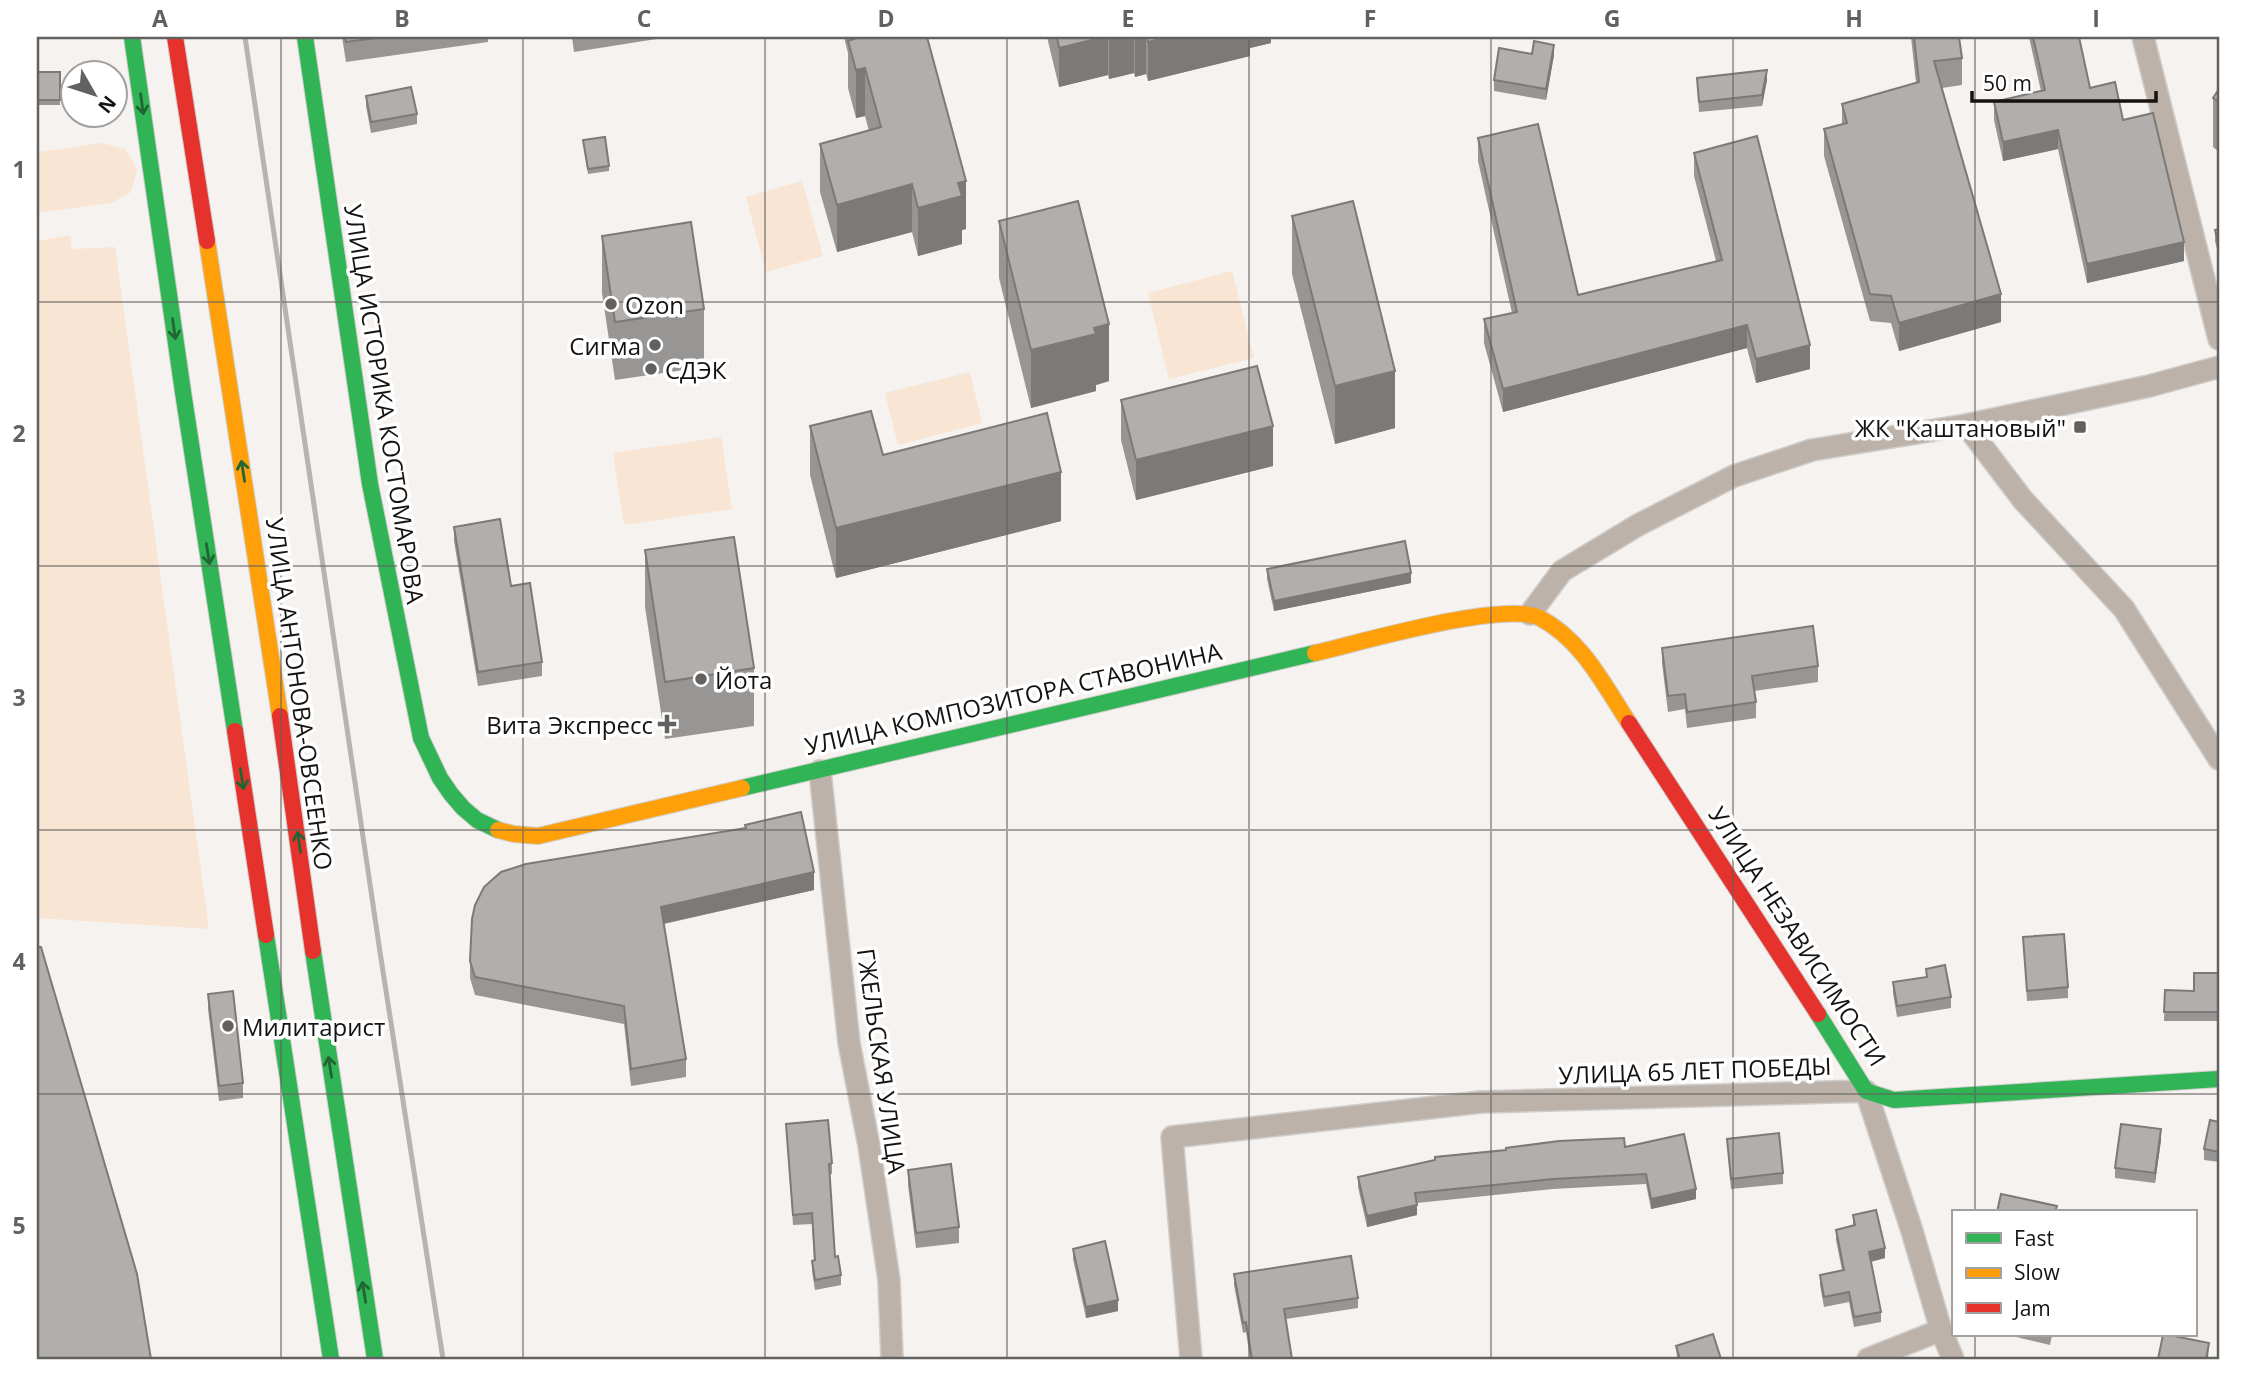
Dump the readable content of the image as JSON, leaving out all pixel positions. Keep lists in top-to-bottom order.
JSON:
{
  "streets": {
    "main road": [
      "УЛИЦА ИСТОРИКА КОСТОМАРОВА",
      "УЛИЦА АНТОНОВА-ОВСЕЕНКО",
      "УЛИЦА КОМПОЗИТОРА СТАВОНИНА",
      "УЛИЦА НЕЗАВИСИМОСТИ",
      "УЛИЦА 65 ЛЕТ ПОБЕДЫ"
    ],
    "street": ["ГЖЕЛЬСКАЯ УЛИЦА"]
  },
  "crossings": [
    ["УЛИЦА ИСТОРИКА КОСТОМАРОВА", "УЛИЦА КОМПОЗИТОРА СТАВОНИНА"],
    ["УЛИЦА КОМПОЗИТОРА СТАВОНИНА", "УЛИЦА НЕЗАВИСИМОСТИ"],
    ["УЛИЦА КОМПОЗИТОРА СТАВОНИНА", "ГЖЕЛЬСКАЯ УЛИЦА"],
    ["УЛИЦА НЕЗАВИСИМОСТИ", "УЛИЦА 65 ЛЕТ ПОБЕДЫ"]
  ],
  "places": {
    "other": [
      "Ozon",
      "Сигма",
      "СДЭК",
      "Йота",
      "Милитарист"
    ],
    "transit": ["ЖК \"Каштановый\""],
    "health": ["Вита Экспресс"]
  },
  "legend": ["Fast", "Slow", "Jam"],
  "scale_bar": "50 m",
  "north": "bottom right",
  "grid": {
    "columns": [
      "A",
      "B",
      "C",
      "D",
      "E",
      "F",
      "G",
      "H",
      "I"
    ],
    "rows": [
      "1",
      "2",
      "3",
      "4",
      "5"
    ]
  }
}
